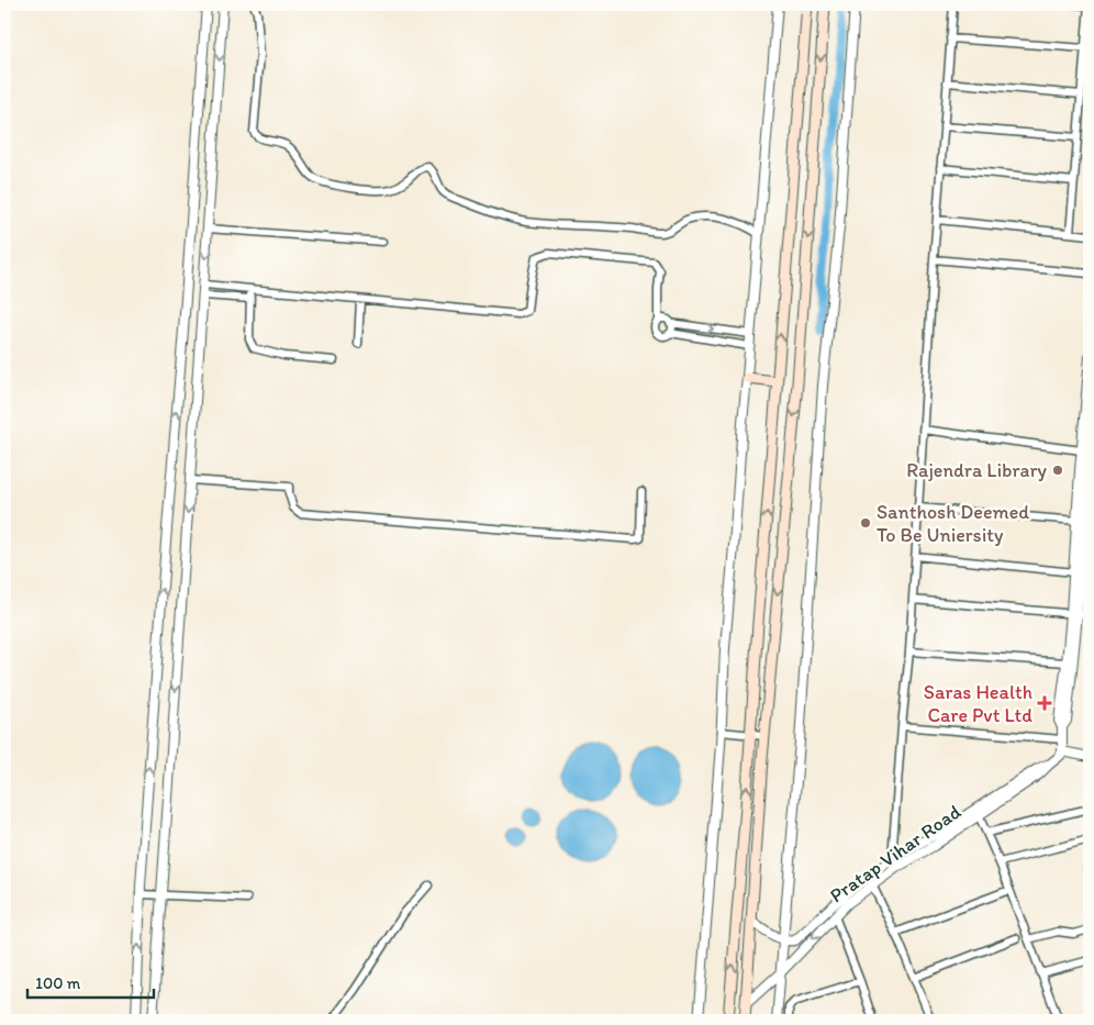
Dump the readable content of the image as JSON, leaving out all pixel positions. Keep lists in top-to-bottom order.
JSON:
{
  "streets": {
    "street": ["Pratap Vihar Road"]
  },
  "places": {
    "other": ["Rajendra Library", "Santhosh Deemed To Be Uniersity"],
    "health": ["Saras Health Care Pvt Ltd"]
  },
  "scale_bar": "100 m"
}
